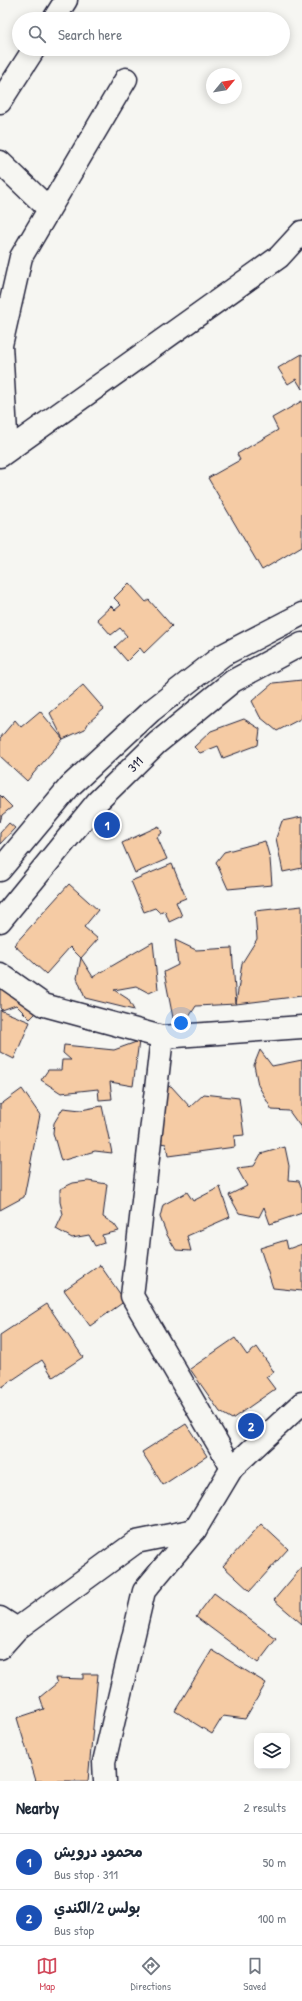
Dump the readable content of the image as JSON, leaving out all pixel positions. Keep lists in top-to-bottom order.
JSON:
{
  "streets": {
    "street": ["311"]
  },
  "north": "top right",
  "page": {
    "search": "Search here",
    "pins": ["1", "2"],
    "heading": ["Nearby", "2 results"],
    "list": [
      {
        "mark": "1",
        "name": "محمود درويش",
        "note": "Bus stop · 311",
        "value": "50 m"
      },
      {
        "mark": "2",
        "name": "بولس 2/الكندي",
        "note": "Bus stop",
        "value": "100 m"
      }
    ],
    "nav": ["Map", "Directions", "Saved"]
  }
}
